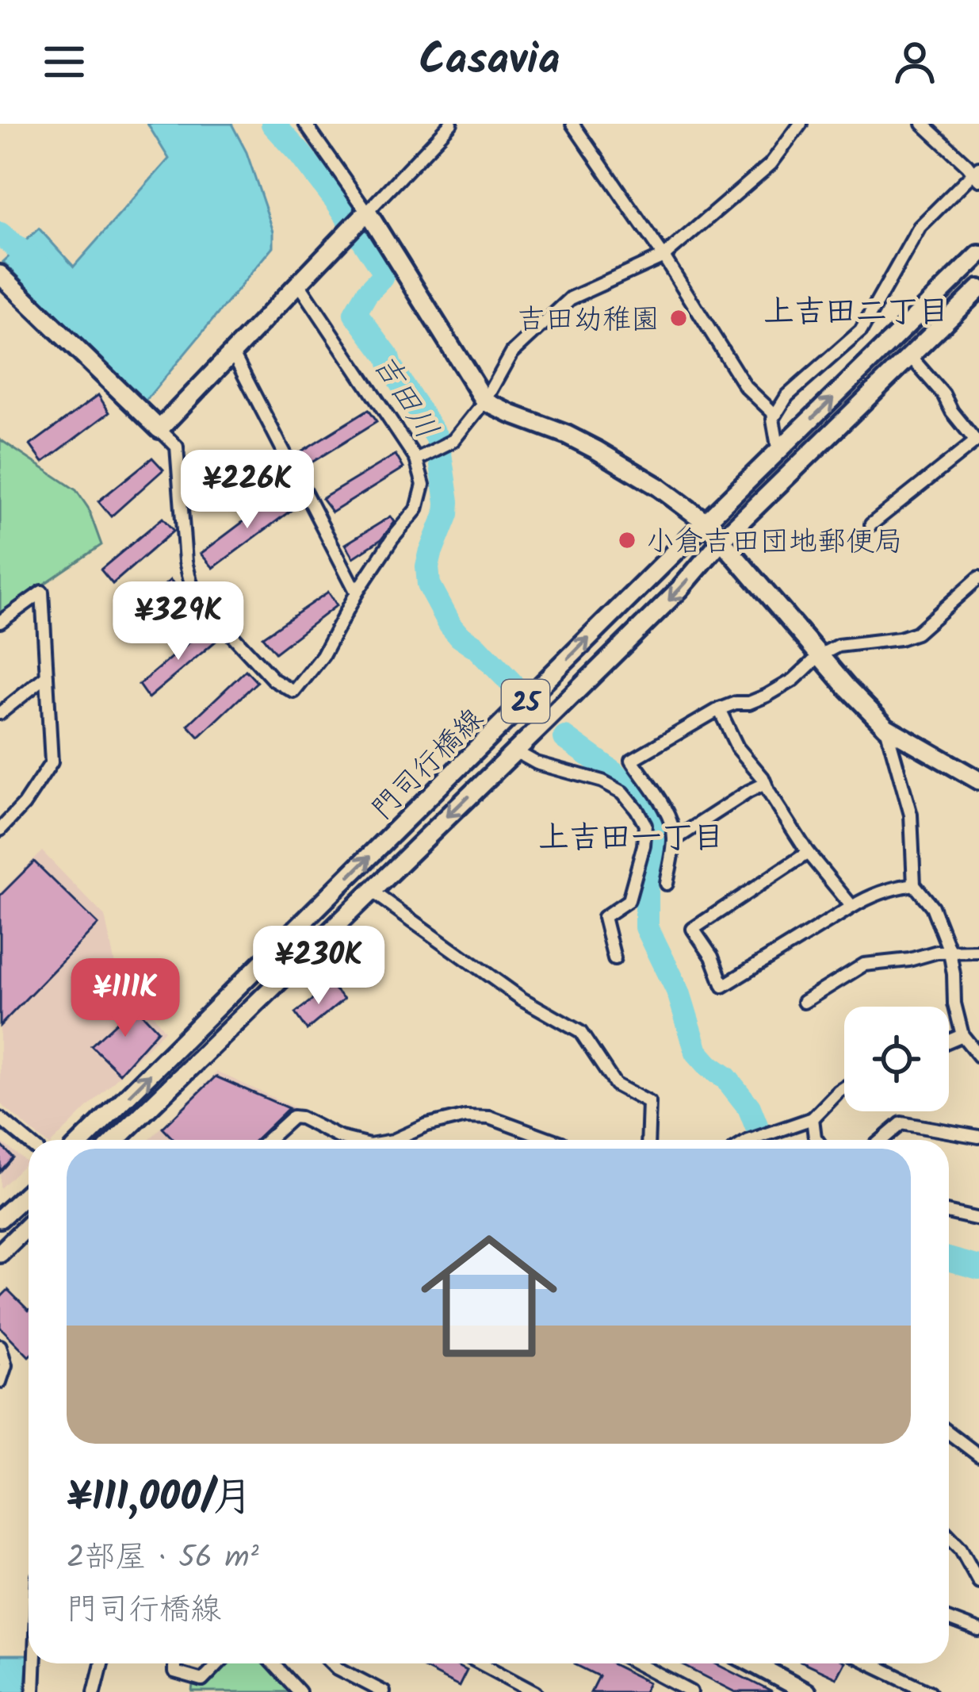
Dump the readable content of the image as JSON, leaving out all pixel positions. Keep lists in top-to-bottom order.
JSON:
{
  "streets": {
    "main road": ["25", "門司行橋線"]
  },
  "districts": ["上吉田二丁目", "上吉田一丁目"],
  "water": ["吉田川"],
  "places": ["吉田幼稚園", "小倉吉田団地郵便局"],
  "page": {
    "header": "Casavia",
    "price": [
      "¥226K",
      "¥329K",
      "¥230K",
      "¥111K"
    ],
    "list": [
      {
        "name": "¥111,000/月",
        "note": "2部屋 · 56 m² · 門司行橋線"
      }
    ]
  }
}
